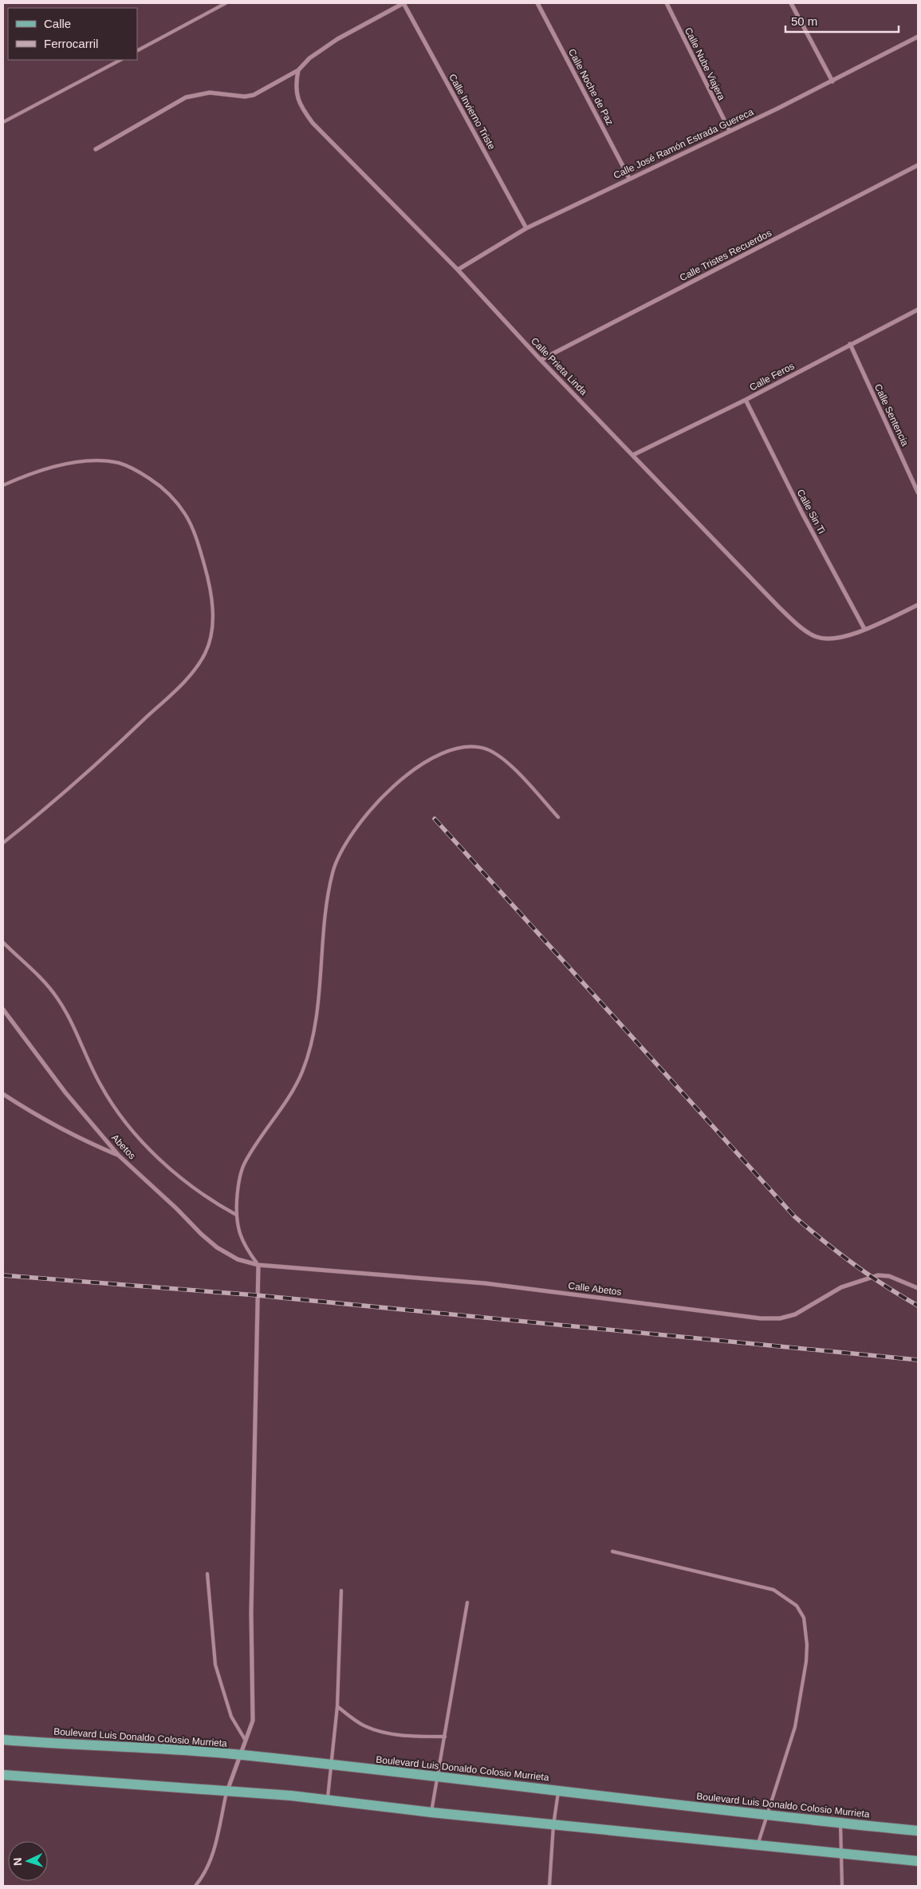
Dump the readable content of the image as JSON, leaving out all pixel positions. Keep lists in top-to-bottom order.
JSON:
{
  "streets": {
    "main road": ["Boulevard Luis Donaldo Colosio Murrieta"],
    "street": [
      "Calle Nube Viajera",
      "Calle Noche de Paz",
      "Calle Invierno Triste",
      "Calle José Ramón Estrada Guereca",
      "Calle Tristes Recuerdos",
      "Calle Prieta Linda",
      "Calle Feros",
      "Calle Sentencia",
      "Calle Sin Ti",
      "Abetos",
      "Calle Abetos"
    ]
  },
  "crossings": [
    ["Calle Nube Viajera", "Calle José Ramón Estrada Guereca"],
    ["Calle Noche de Paz", "Calle José Ramón Estrada Guereca"],
    ["Calle Invierno Triste", "Calle José Ramón Estrada Guereca"],
    ["Calle José Ramón Estrada Guereca", "Calle Prieta Linda"],
    ["Calle Tristes Recuerdos", "Calle Prieta Linda"],
    ["Calle Prieta Linda", "Calle Feros"],
    ["Calle Prieta Linda", "Calle Sin Ti"],
    ["Calle Feros", "Calle Sentencia"],
    ["Calle Feros", "Calle Sin Ti"],
    ["Abetos", "Calle Abetos"]
  ],
  "legend": ["Calle", "Ferrocarril"],
  "scale_bar": "50 m",
  "north": "left"
}
